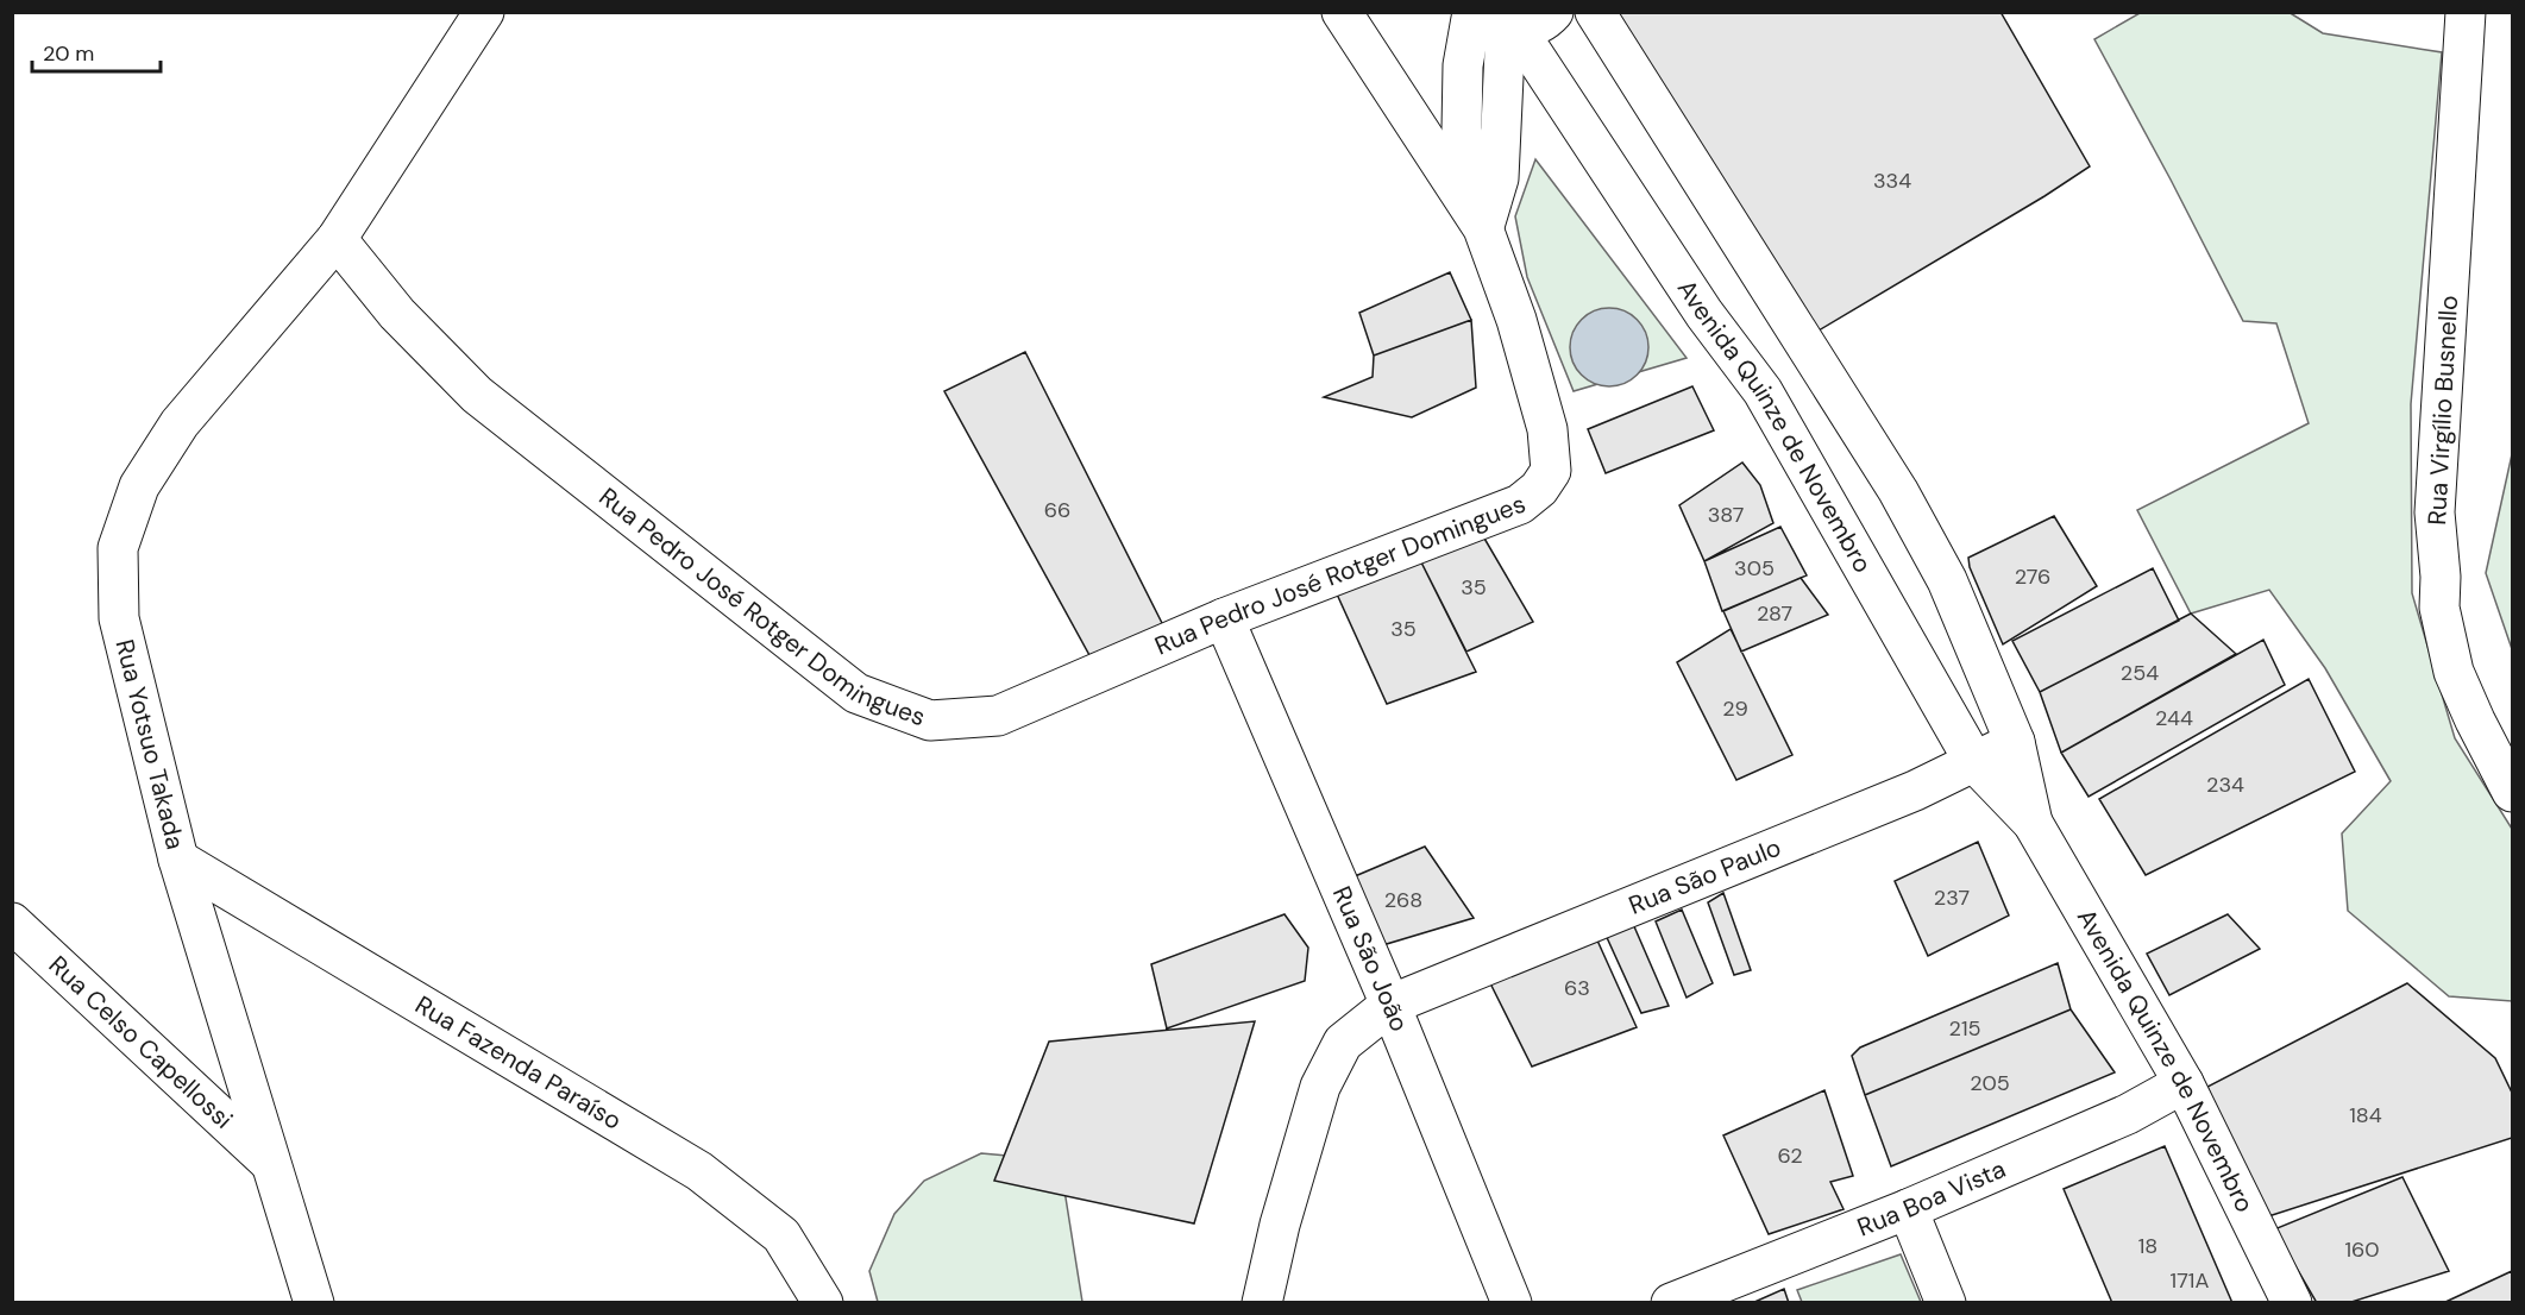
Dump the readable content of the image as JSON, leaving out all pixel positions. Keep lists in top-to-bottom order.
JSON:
{
  "streets": {
    "street": [
      "Rua Virgílio Busnello",
      "Avenida Quinze de Novembro",
      "Rua Pedro José Rotger Domingues",
      "Rua Yotsuo Takada",
      "Rua São Paulo",
      "Rua São João",
      "Rua Celso Capellossi",
      "Rua Fazenda Paraíso",
      "Rua Boa Vista"
    ]
  },
  "crossings": [
    ["Avenida Quinze de Novembro", "Rua São Paulo"],
    ["Avenida Quinze de Novembro", "Rua Boa Vista"],
    ["Rua Pedro José Rotger Domingues", "Rua Yotsuo Takada"],
    ["Rua Pedro José Rotger Domingues", "Rua São João"],
    ["Rua Yotsuo Takada", "Rua Celso Capellossi"],
    ["Rua Yotsuo Takada", "Rua Fazenda Paraíso"],
    ["Rua São Paulo", "Rua São João"]
  ],
  "house_numbers": [
    "334",
    "66",
    "387",
    "305",
    "276",
    "35",
    "287",
    "35",
    "254",
    "29",
    "244",
    "234",
    "237",
    "268",
    "63",
    "215",
    "205",
    "184",
    "62",
    "18",
    "160",
    "171A"
  ],
  "scale_bar": "20 m"
}
